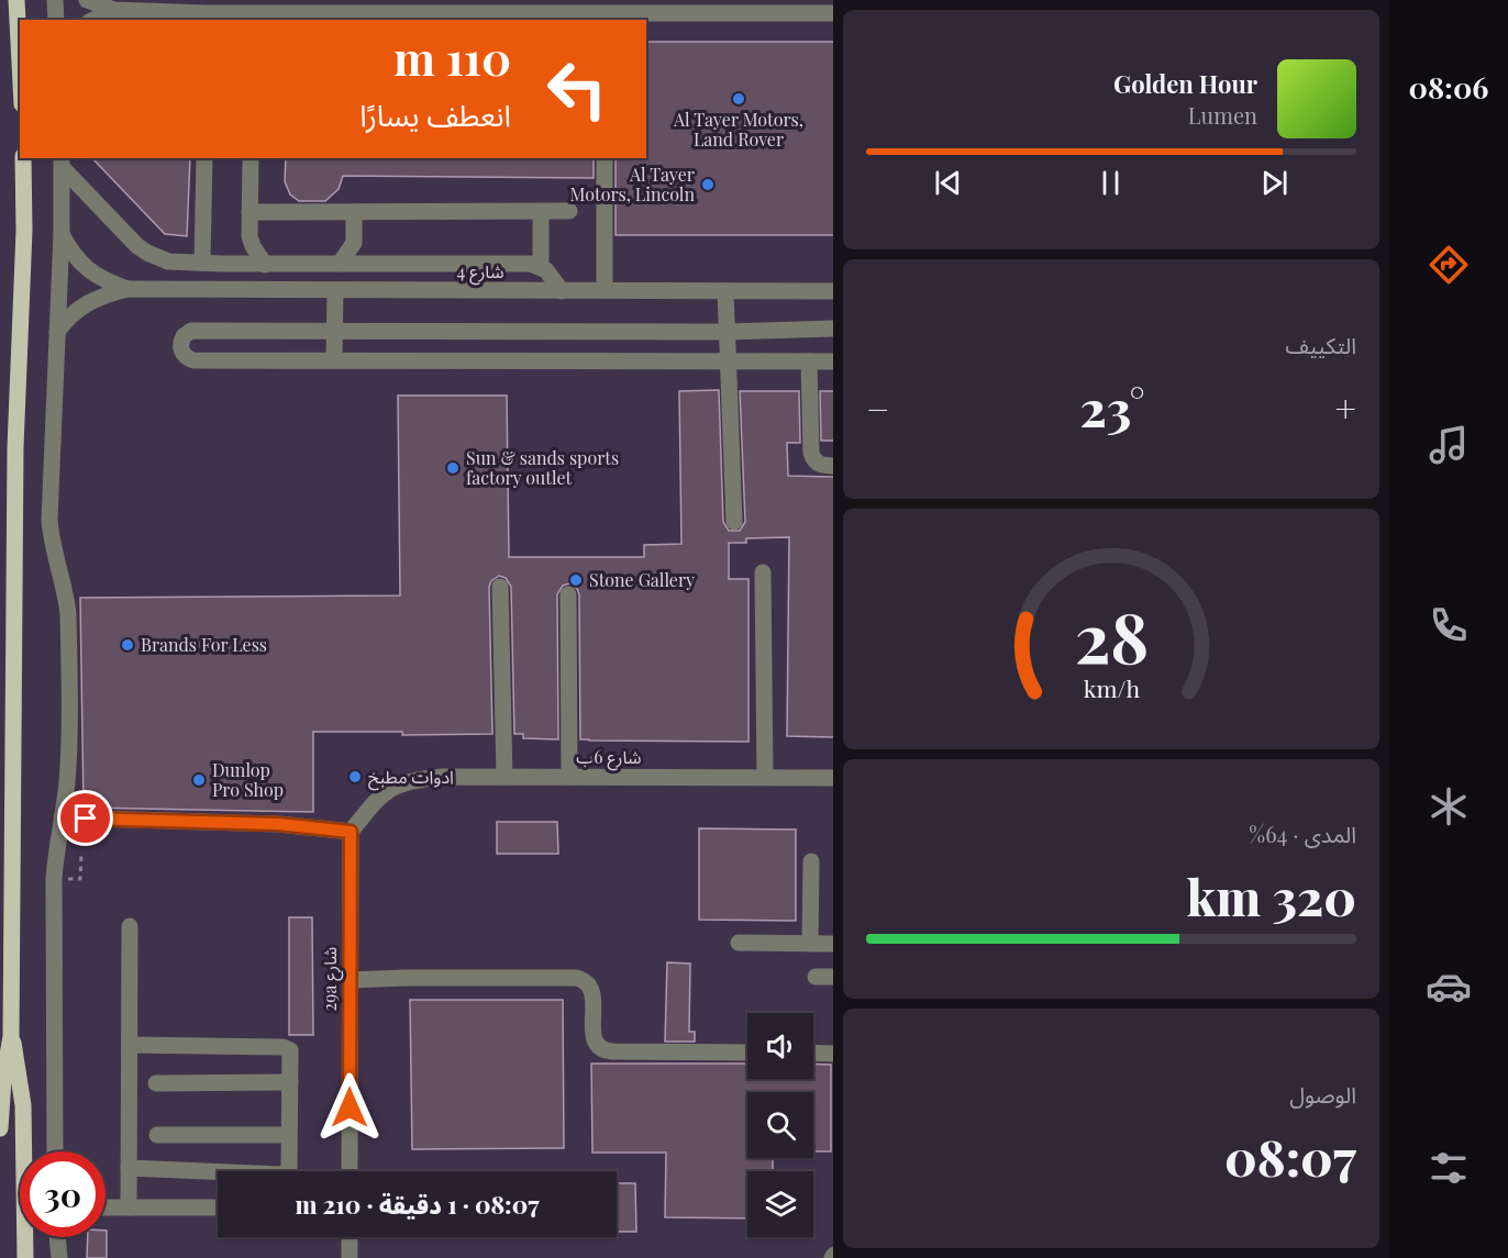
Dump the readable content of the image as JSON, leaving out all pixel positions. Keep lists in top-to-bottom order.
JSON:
{
  "streets": {
    "street": ["شارع 4", "شارع 6ب", "29a شارع"]
  },
  "crossings": [
    ["شارع 6ب", "29a شارع"]
  ],
  "places": [
    "Al Tayer Motors, Land Rover",
    "Al Tayer Motors, Lincoln",
    "Sun & sands sports factory outlet",
    "Stone Gallery",
    "Brands For Less",
    "ادوات مطبخ",
    "Dunlop Pro Shop"
  ],
  "page": {
    "tabs": "08:06",
    "turn": ["110 m", "انعطف يسارًا"],
    "song": ["Golden Hour", "Lumen"],
    "tile": [
      "التكييف",
      ["المدى · 64%", "320 km"],
      ["الوصول", "08:07"]
    ],
    "heat": ["−", "23°", "+"],
    "limit": "30",
    "trip": "08:07 · 1 دقيقة · 210 m",
    "gauge": ["28", "km/h"]
  }
}
